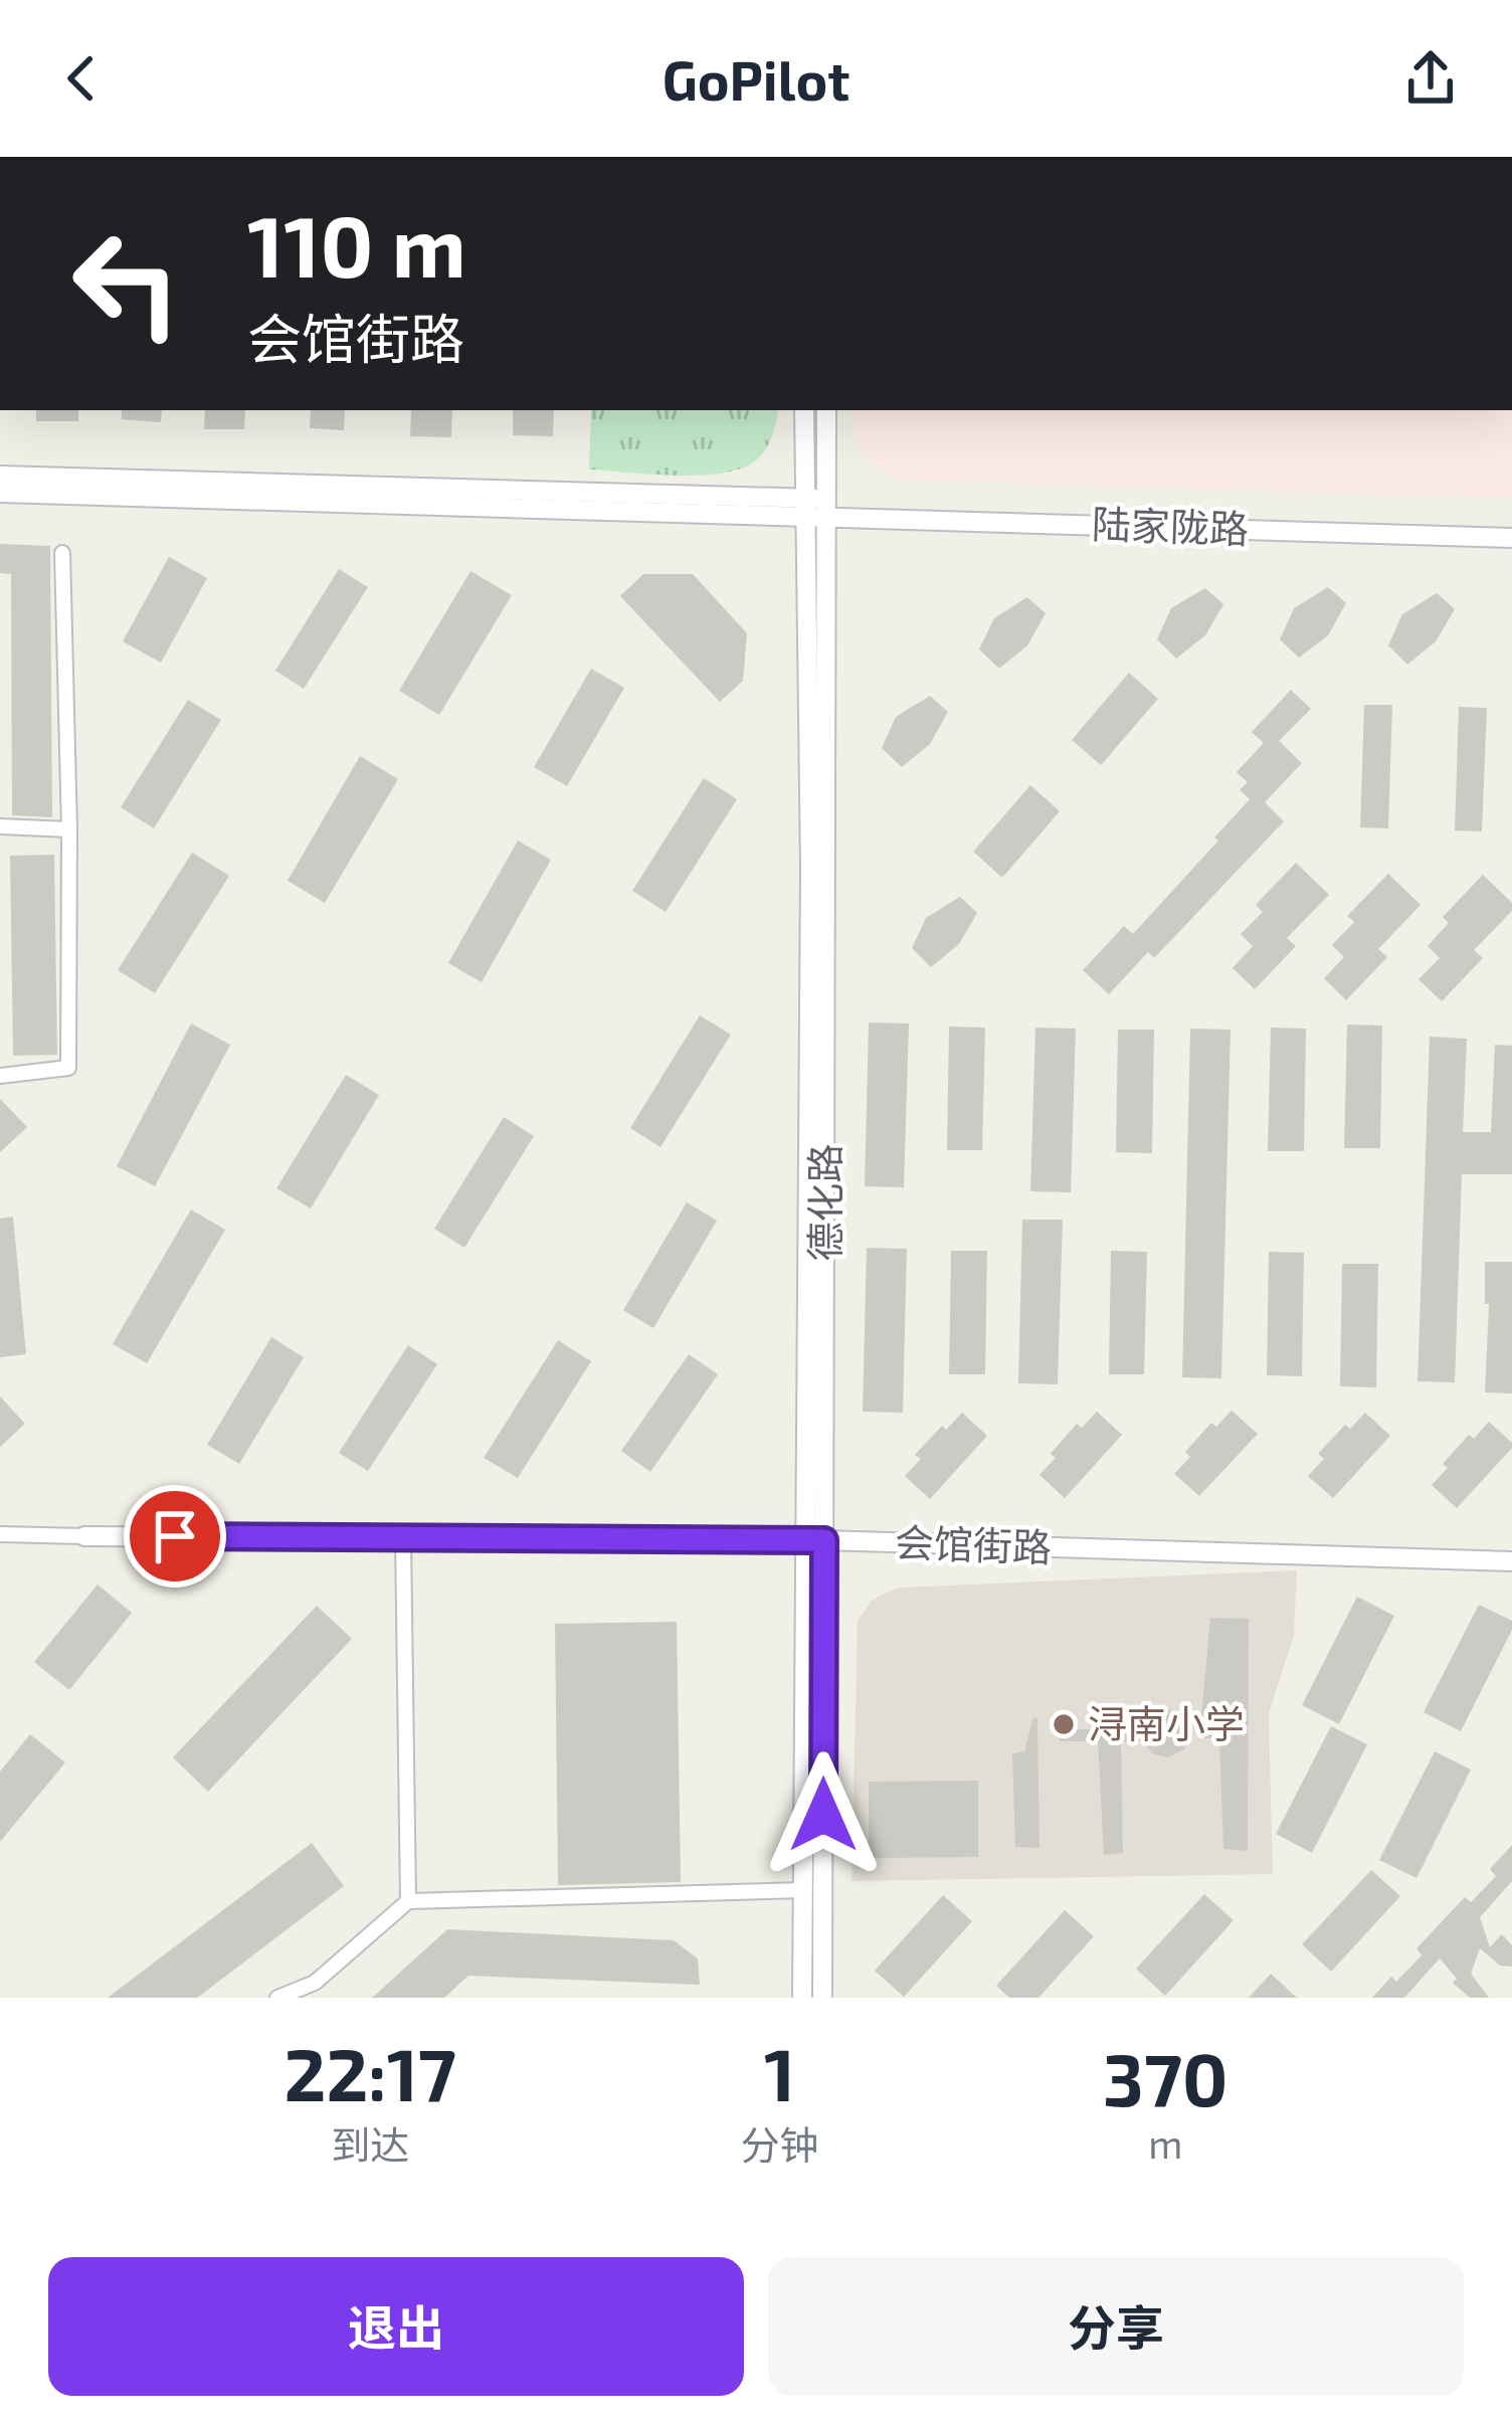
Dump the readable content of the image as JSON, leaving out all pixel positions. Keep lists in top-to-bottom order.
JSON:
{
  "streets": {
    "street": ["陆家陇路", "德化路", "会馆街路"]
  },
  "crossings": [
    ["陆家陇路", "德化路"],
    ["德化路", "会馆街路"]
  ],
  "places": ["浔南小学"],
  "page": {
    "header": "GoPilot",
    "turn": ["110 m", "会馆街路"],
    "eta": [
      "22:17",
      "到达",
      "1",
      "分钟",
      "370",
      "m"
    ],
    "buttons": ["退出", "分享"]
  }
}
